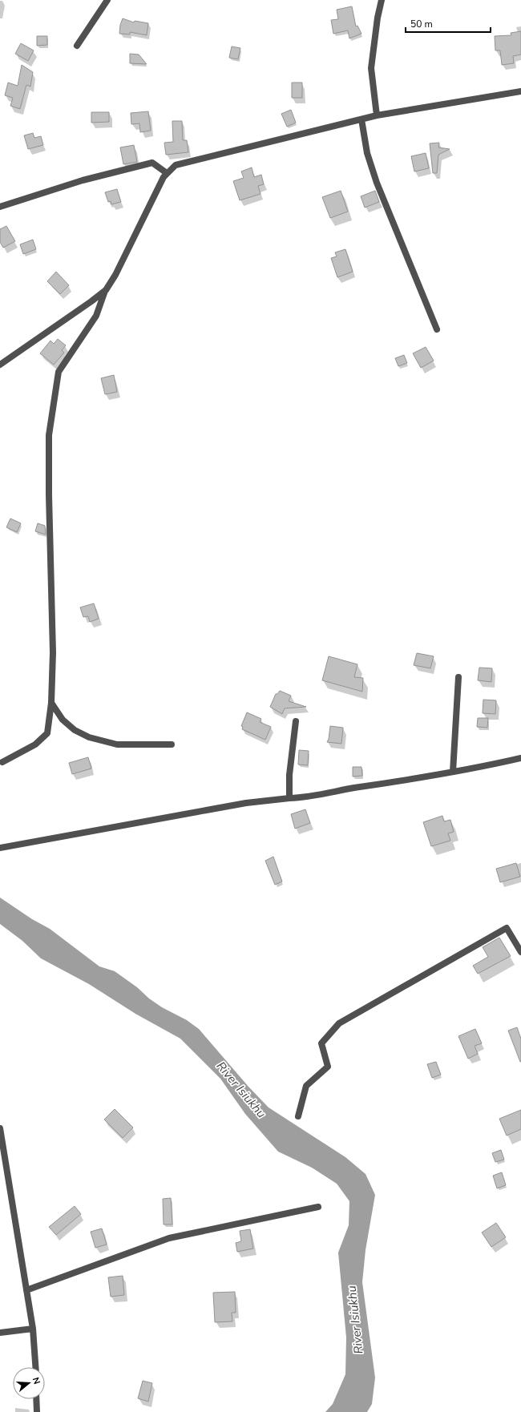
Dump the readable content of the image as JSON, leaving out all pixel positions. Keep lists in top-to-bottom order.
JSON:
{
  "water": ["River Isiukhu"],
  "scale_bar": "50 m",
  "north": "right"
}
